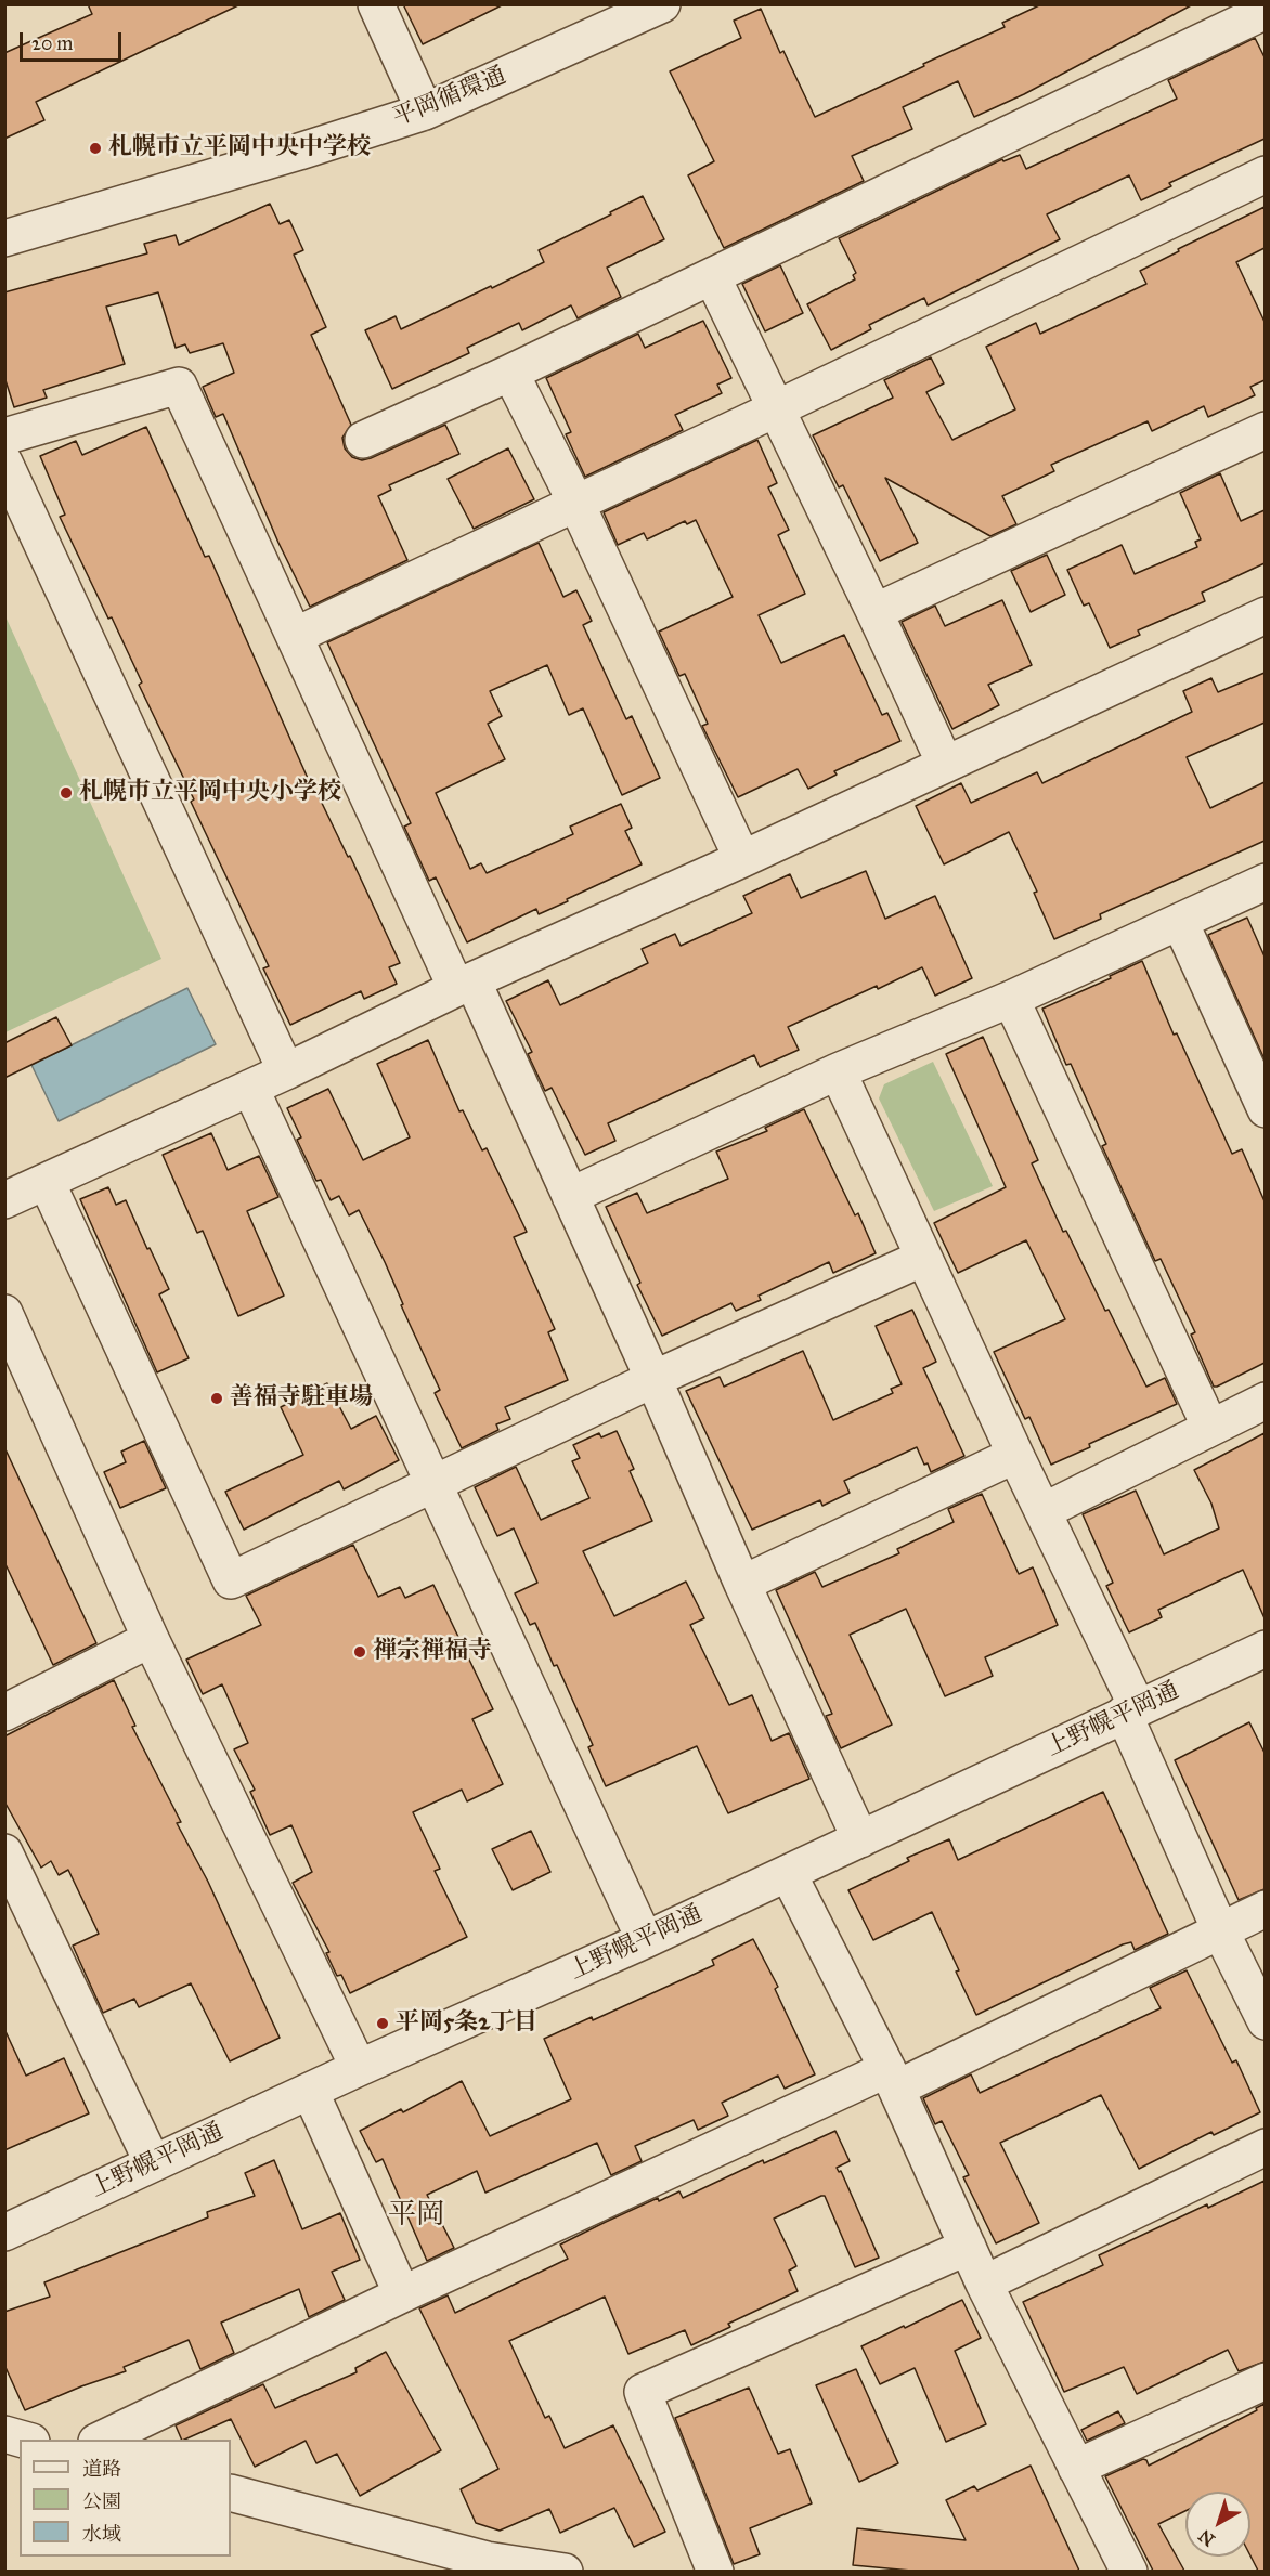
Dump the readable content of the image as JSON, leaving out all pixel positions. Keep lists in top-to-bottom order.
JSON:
{
  "streets": {
    "street": ["平岡循環通", "上野幌平岡通"]
  },
  "districts": ["平岡"],
  "places": [
    "札幌市立平岡中央中学校",
    "札幌市立平岡中央小学校",
    "善福寺駐車場",
    "禅宗禅福寺",
    "平岡5条2丁目"
  ],
  "legend": ["道路", "公園", "水域"],
  "scale_bar": "20 m",
  "north": "bottom left"
}
